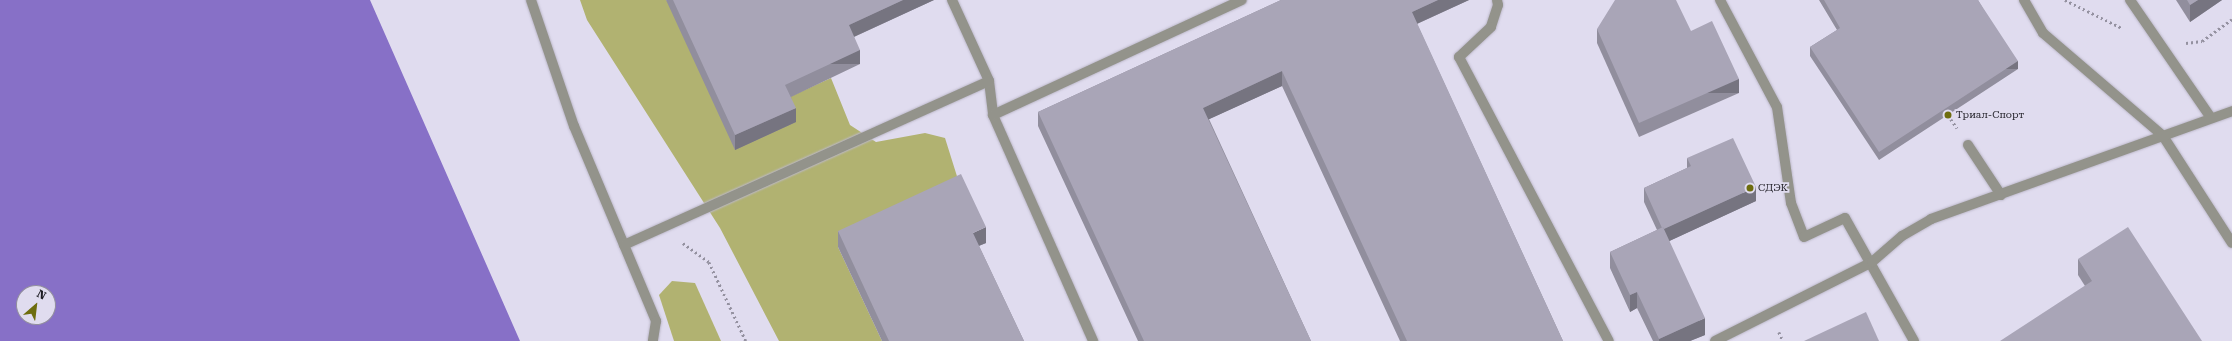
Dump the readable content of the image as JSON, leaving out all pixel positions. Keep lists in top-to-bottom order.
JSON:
{
  "places": ["Триал-Спорт", "СДЭК"],
  "north": "top right"
}
